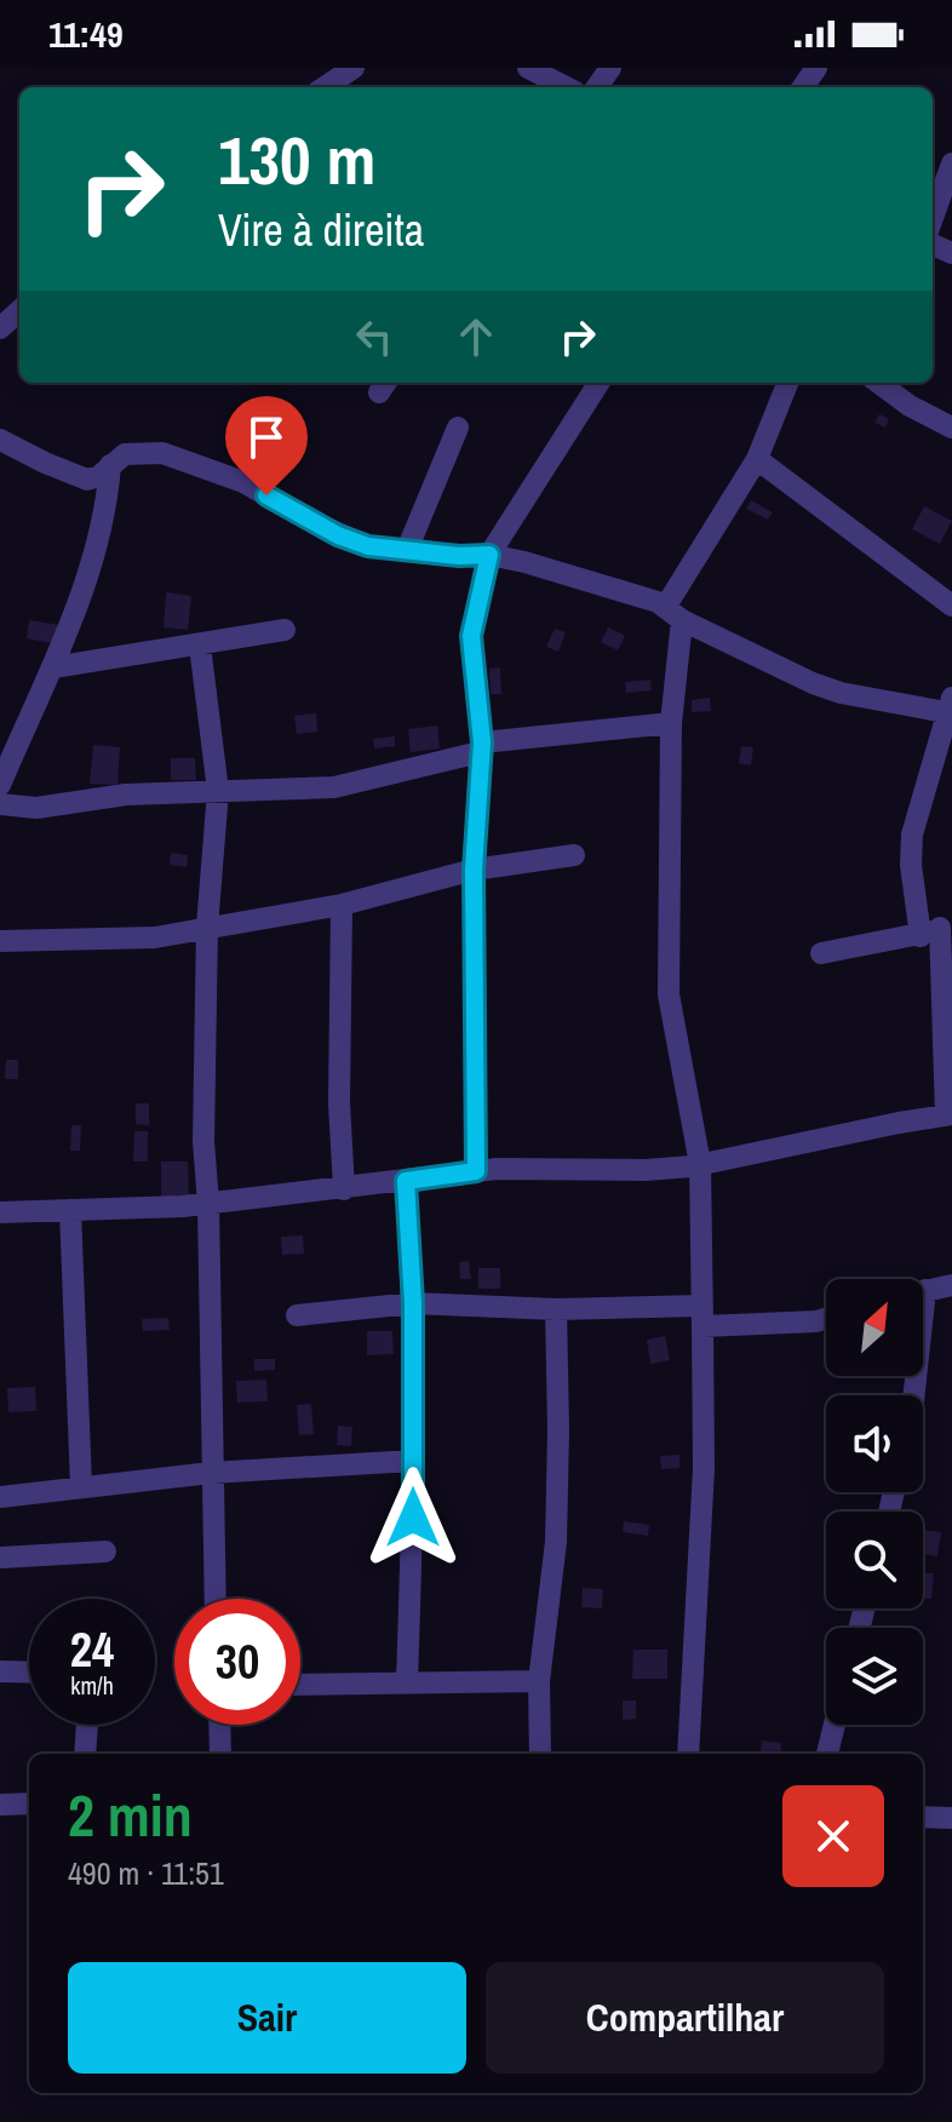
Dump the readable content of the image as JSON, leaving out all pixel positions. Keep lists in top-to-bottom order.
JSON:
{
  "north": "top right",
  "page": {
    "status": "11:49",
    "turn": ["130 m", "Vire à direita"],
    "speed": "24 km/h",
    "limit": "30",
    "heading": ["2 min", "490 m · 11:51"],
    "buttons": ["Sair", "Compartilhar"]
  }
}
